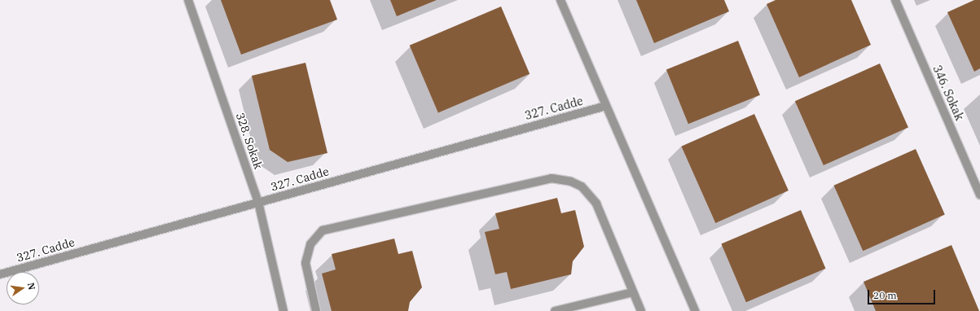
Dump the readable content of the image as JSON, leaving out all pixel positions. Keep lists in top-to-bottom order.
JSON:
{
  "streets": {
    "street": ["346. Sokak", "327. Cadde", "328. Sokak"]
  },
  "crossings": [
    ["327. Cadde", "328. Sokak"]
  ],
  "scale_bar": "20 m",
  "north": "right"
}
